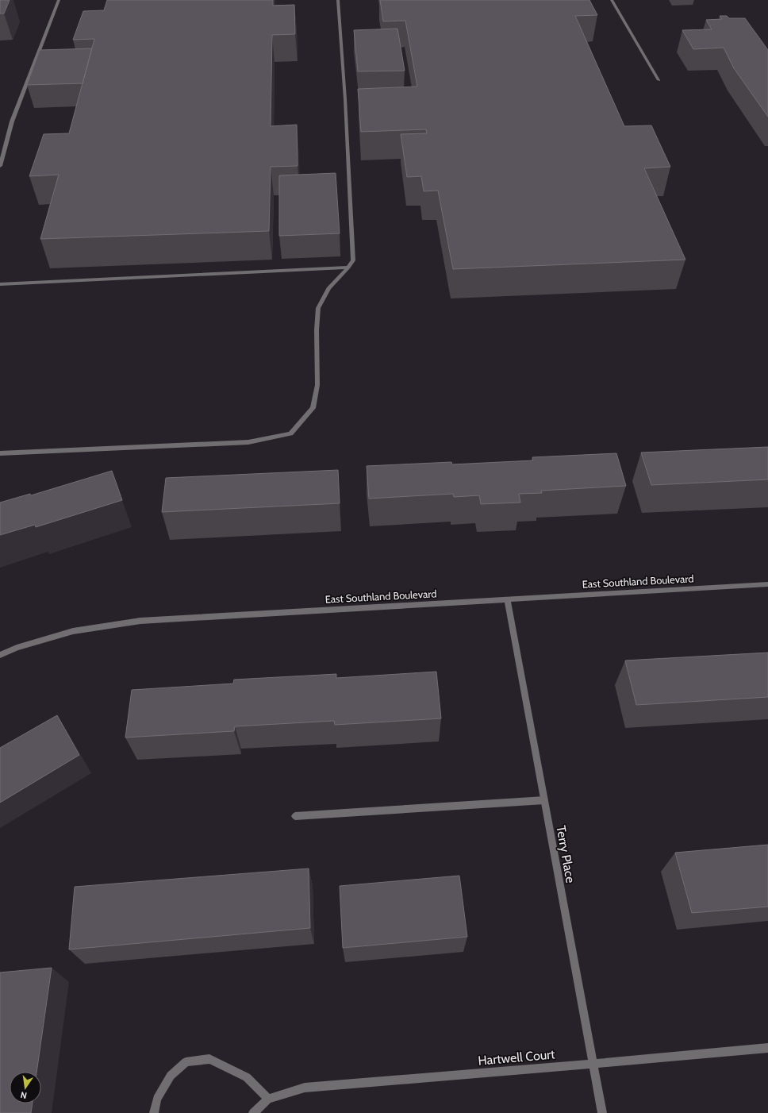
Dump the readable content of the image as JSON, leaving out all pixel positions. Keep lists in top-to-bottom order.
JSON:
{
  "streets": {
    "street": ["East Southland Boulevard", "Terry Place", "Hartwell Court"]
  },
  "crossings": [
    ["East Southland Boulevard", "Terry Place"],
    ["Terry Place", "Hartwell Court"]
  ],
  "north": "bottom"
}
